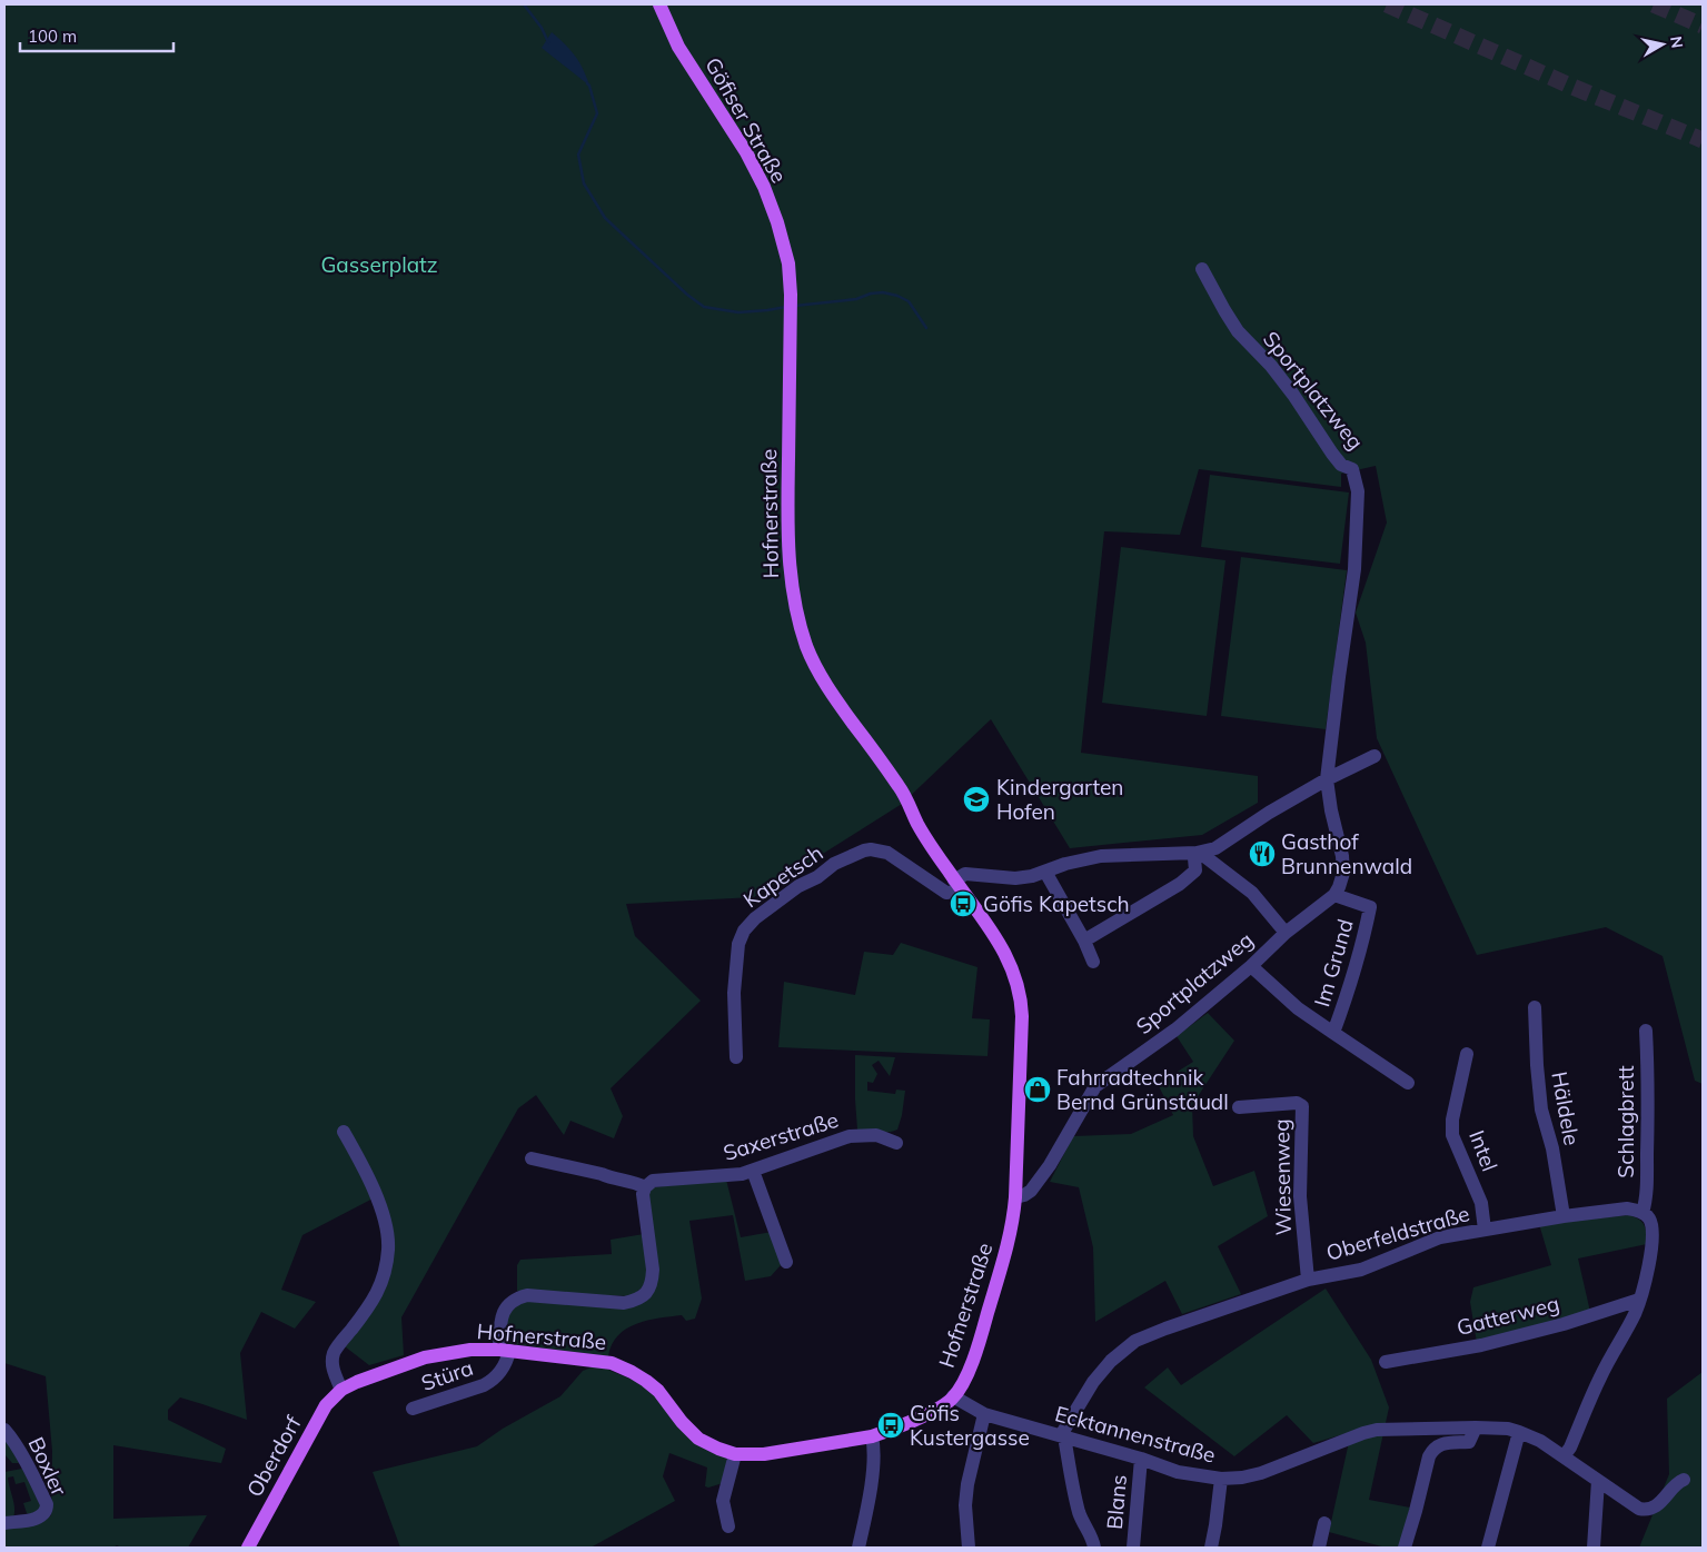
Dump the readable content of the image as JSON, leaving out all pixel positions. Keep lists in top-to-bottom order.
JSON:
{
  "streets": {
    "main road": ["Göfiser Straße", "Hofnerstraße", "Oberdorf"],
    "street": [
      "Sportplatzweg",
      "Kapetsch",
      "Im Grund",
      "Häldele",
      "Schlagbrett",
      "Saxerstraße",
      "Intel",
      "Wiesenweg",
      "Oberfeldstraße",
      "Gatterweg",
      "Stüra",
      "Ecktannenstraße",
      "Boxler",
      "Blans"
    ]
  },
  "crossings": [
    ["Göfiser Straße", "Hofnerstraße"],
    ["Sportplatzweg", "Hofnerstraße"],
    ["Sportplatzweg", "Im Grund"],
    ["Hofnerstraße", "Kapetsch"],
    ["Hofnerstraße", "Stüra"],
    ["Hofnerstraße", "Ecktannenstraße"],
    ["Hofnerstraße", "Oberdorf"],
    ["Häldele", "Oberfeldstraße"],
    ["Schlagbrett", "Oberfeldstraße"],
    ["Intel", "Oberfeldstraße"],
    ["Wiesenweg", "Oberfeldstraße"],
    ["Oberfeldstraße", "Ecktannenstraße"],
    ["Ecktannenstraße", "Blans"]
  ],
  "parks": ["Gasserplatz"],
  "places": {
    "school or university": ["Kindergarten Hofen"],
    "restaurant": ["Gasthof Brunnenwald"],
    "bus stop": ["Göfis Kapetsch", "Göfis Kustergasse"],
    "shop": ["Fahrradtechnik Bernd Grünstäudl"]
  },
  "scale_bar": "100 m",
  "north": "right"
}
